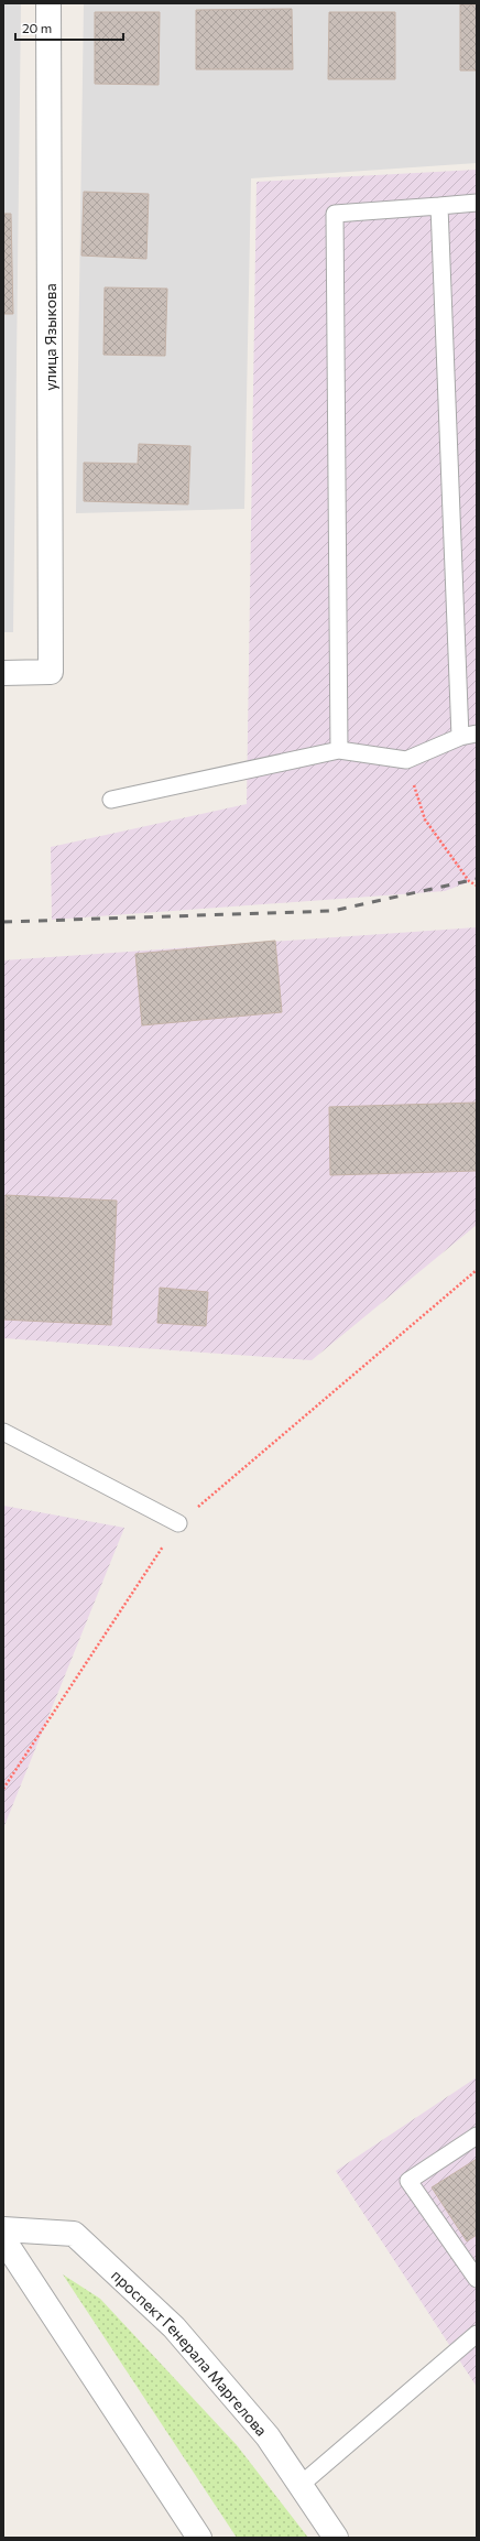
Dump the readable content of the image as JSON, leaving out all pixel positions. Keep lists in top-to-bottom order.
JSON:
{
  "streets": {
    "street": ["улица Языкова", "проспект Генерала Маргелова"]
  },
  "scale_bar": "20 m"
}
